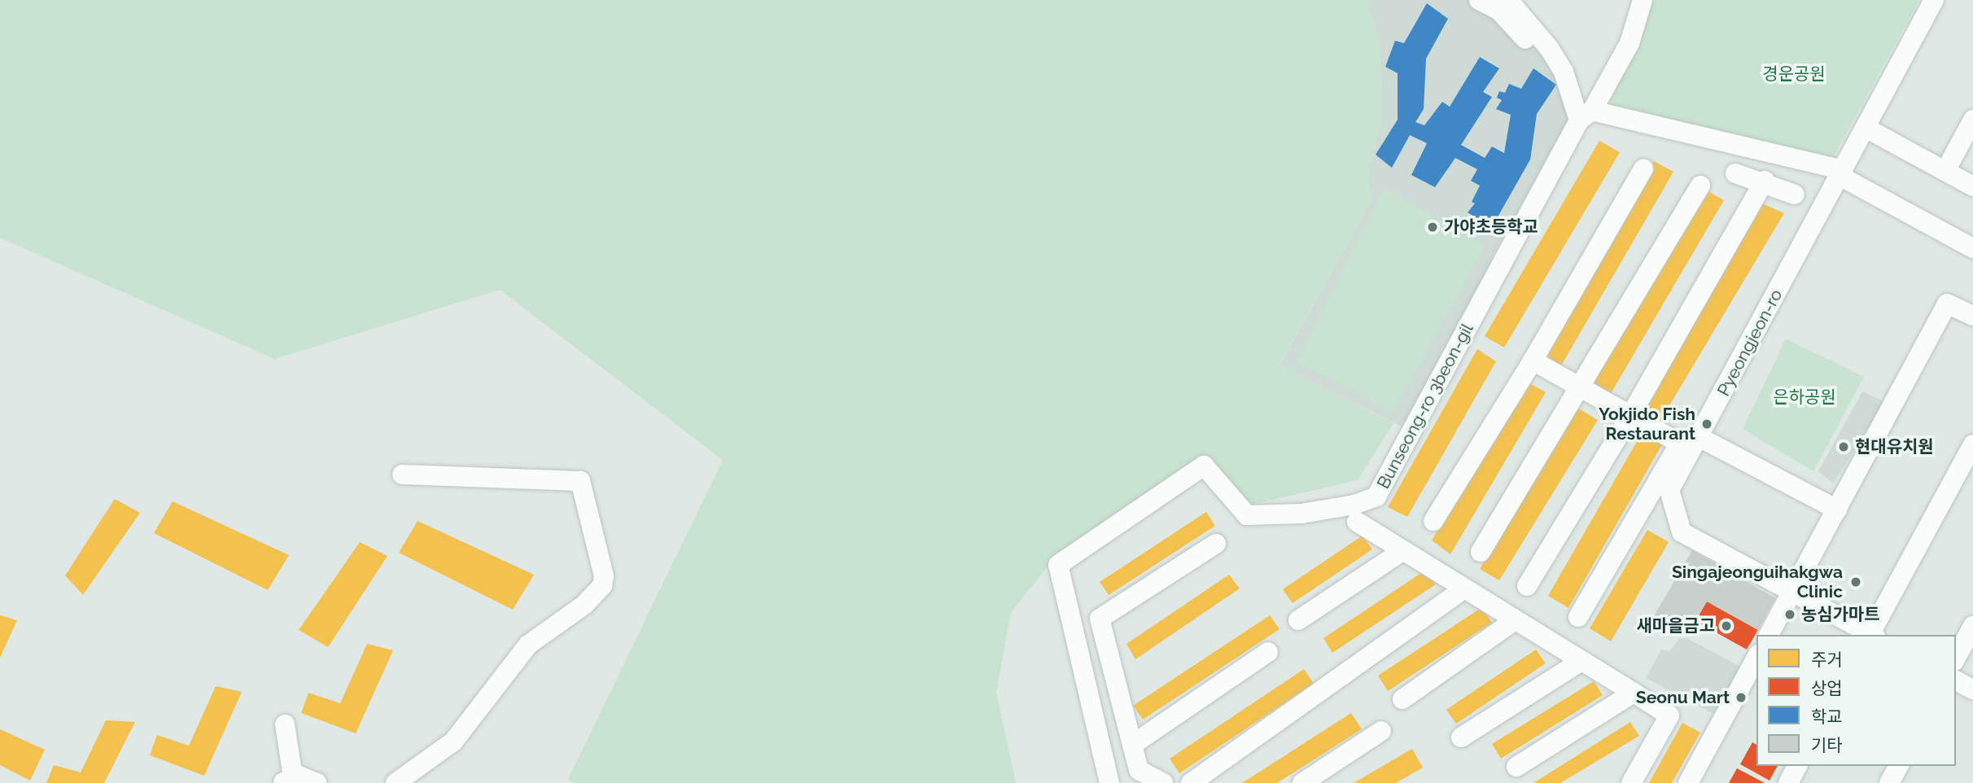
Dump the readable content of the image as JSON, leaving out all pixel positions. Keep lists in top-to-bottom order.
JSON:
{
  "streets": {
    "street": ["Pyeongjeon-ro", "Bunseong-ro 3beon-gil"]
  },
  "parks": ["경운공원", "은하공원"],
  "places": [
    "가야초등학교",
    "Yokjido Fish Restaurant",
    "현대유치원",
    "Singajeonguihakgwa Clinic",
    "농심가마트",
    "새마을금고",
    "Seonu Mart"
  ],
  "legend": [
    "주거",
    "상업",
    "학교",
    "기타"
  ]
}
